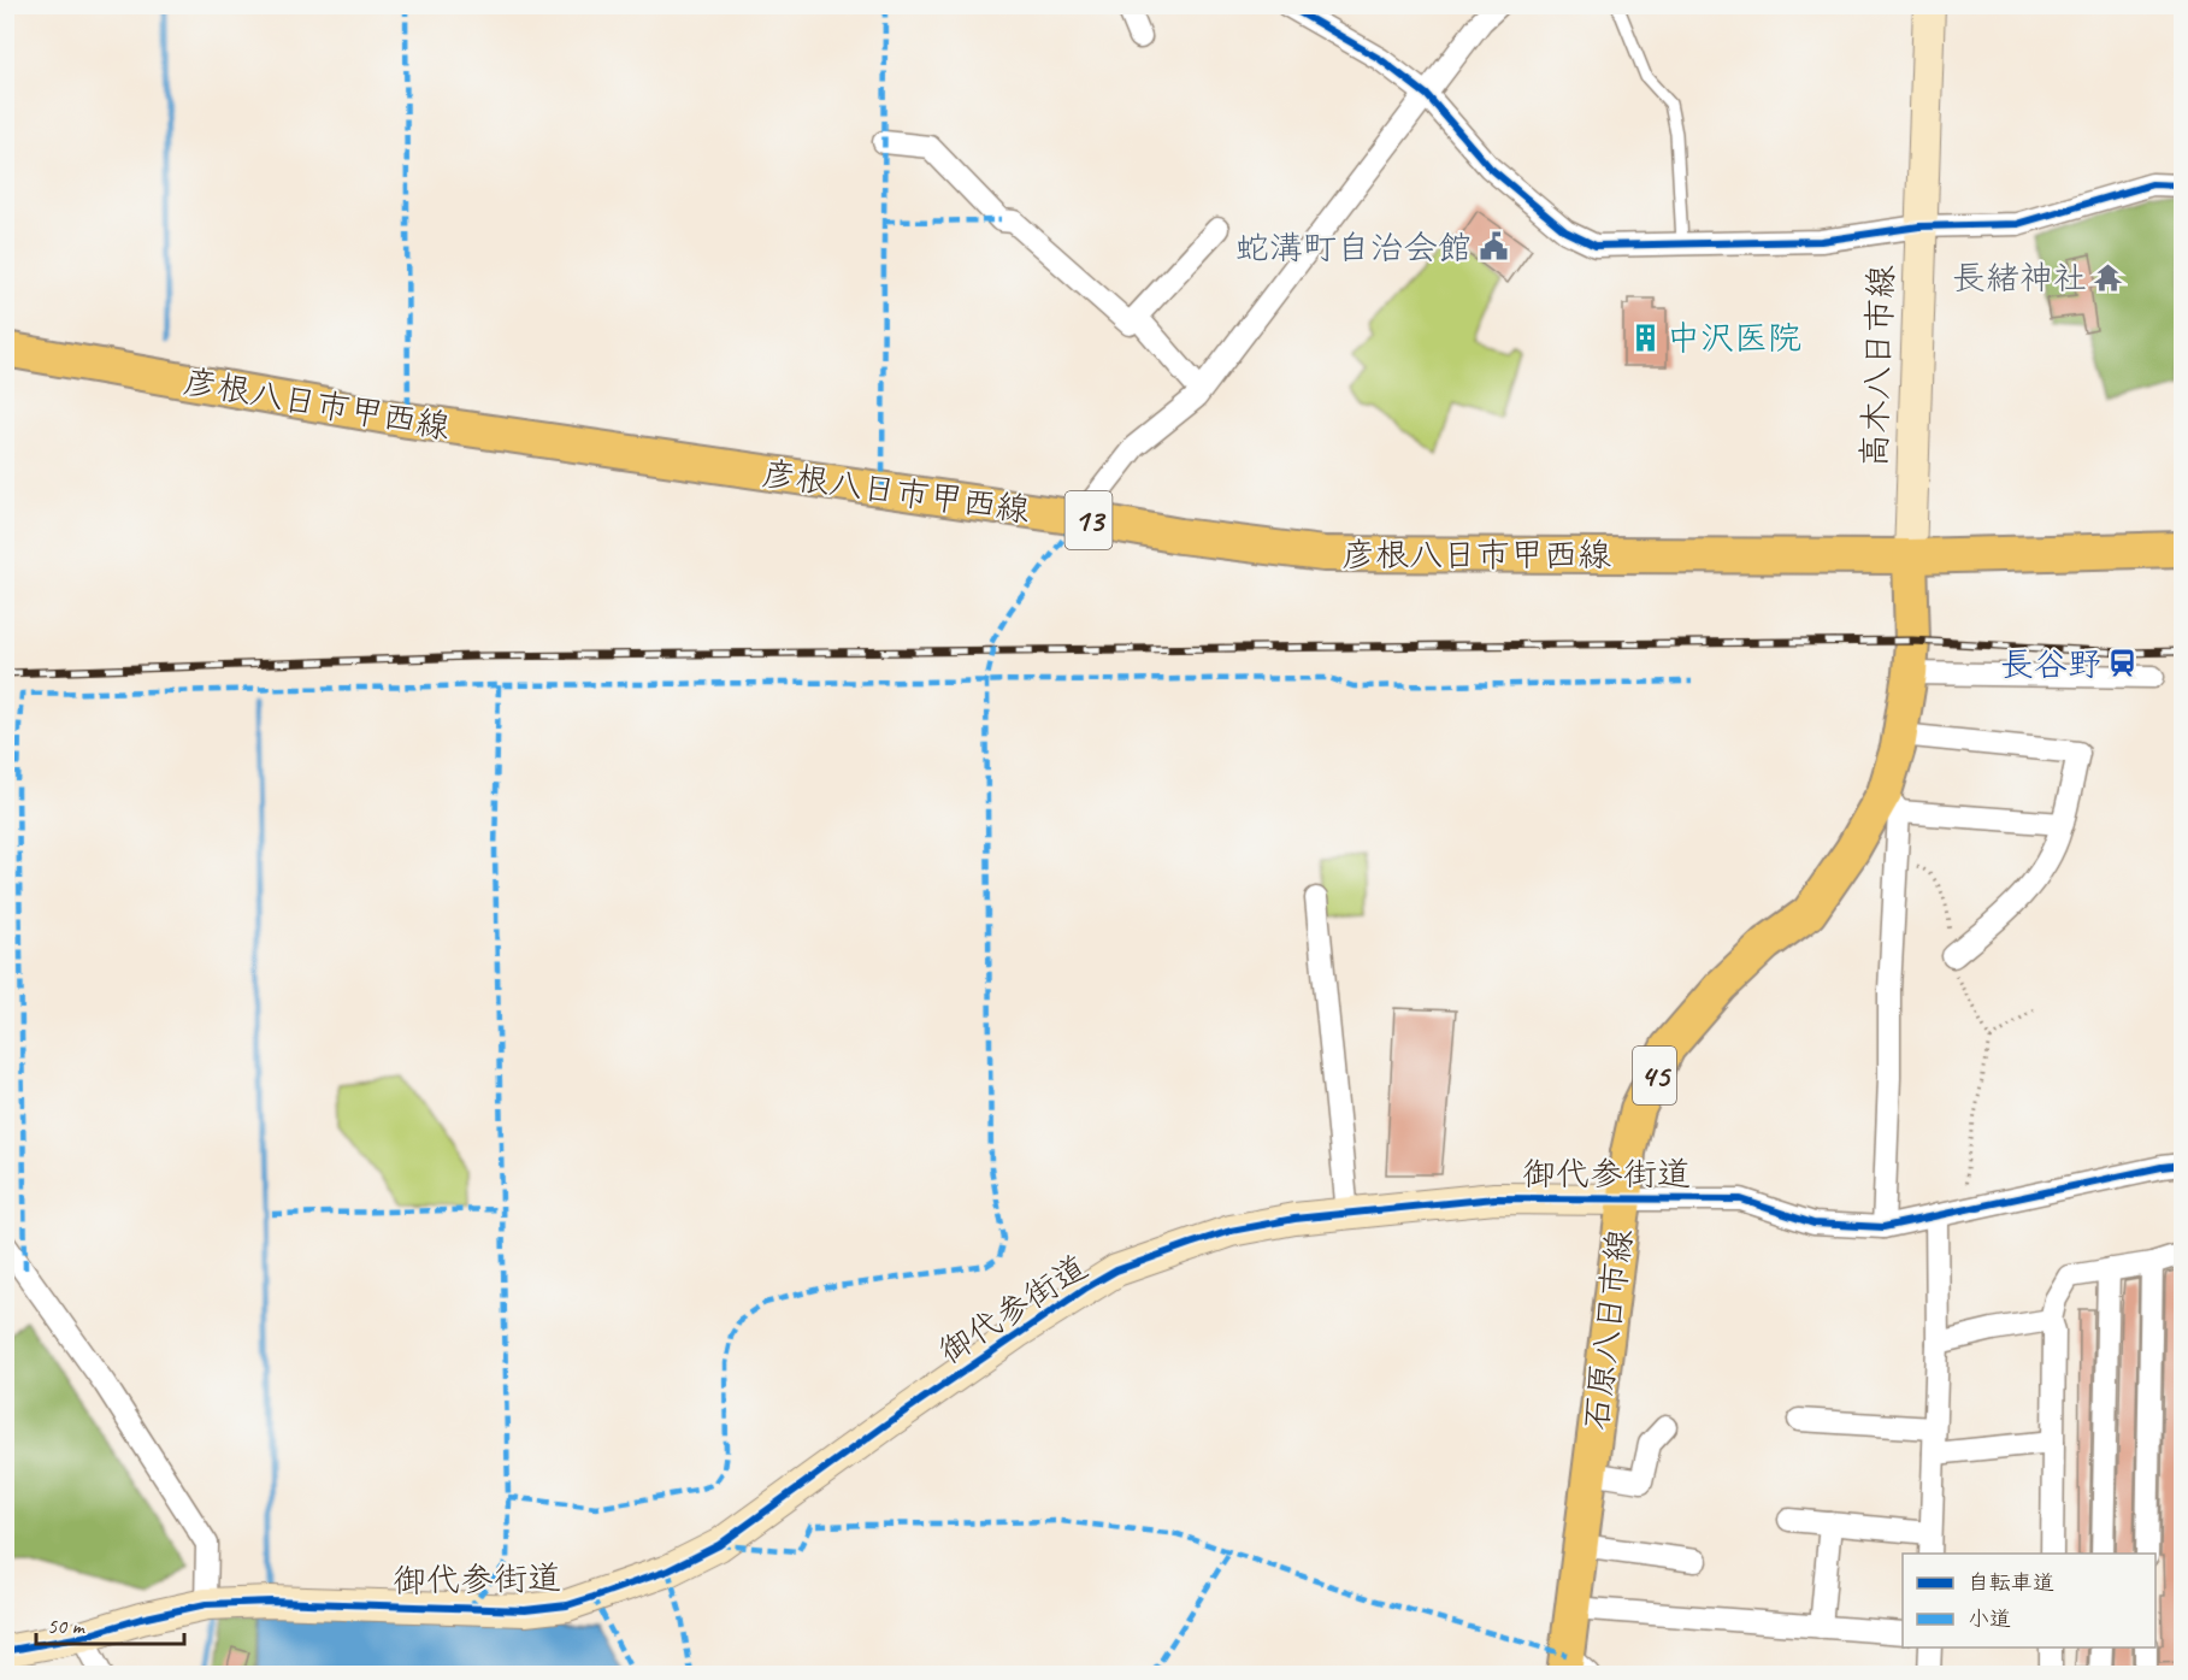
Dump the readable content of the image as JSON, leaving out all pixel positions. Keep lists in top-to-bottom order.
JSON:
{
  "streets": {
    "main road": [
      "彦根八日市甲西線",
      "13",
      "45",
      "石原八日市線"
    ],
    "street": ["高木八日市線", "御代参街道"]
  },
  "crossings": [
    ["高木八日市線", "彦根八日市甲西線"],
    ["高木八日市線", "石原八日市線"],
    ["彦根八日市甲西線", "石原八日市線"],
    ["御代参街道", "石原八日市線"]
  ],
  "places": {
    "public building": ["蛇溝町自治会館"],
    "temple": ["長緒神社"],
    "building": ["中沢医院"],
    "station": ["長谷野"]
  },
  "legend": ["自転車道", "小道"],
  "scale_bar": "50 m"
}
